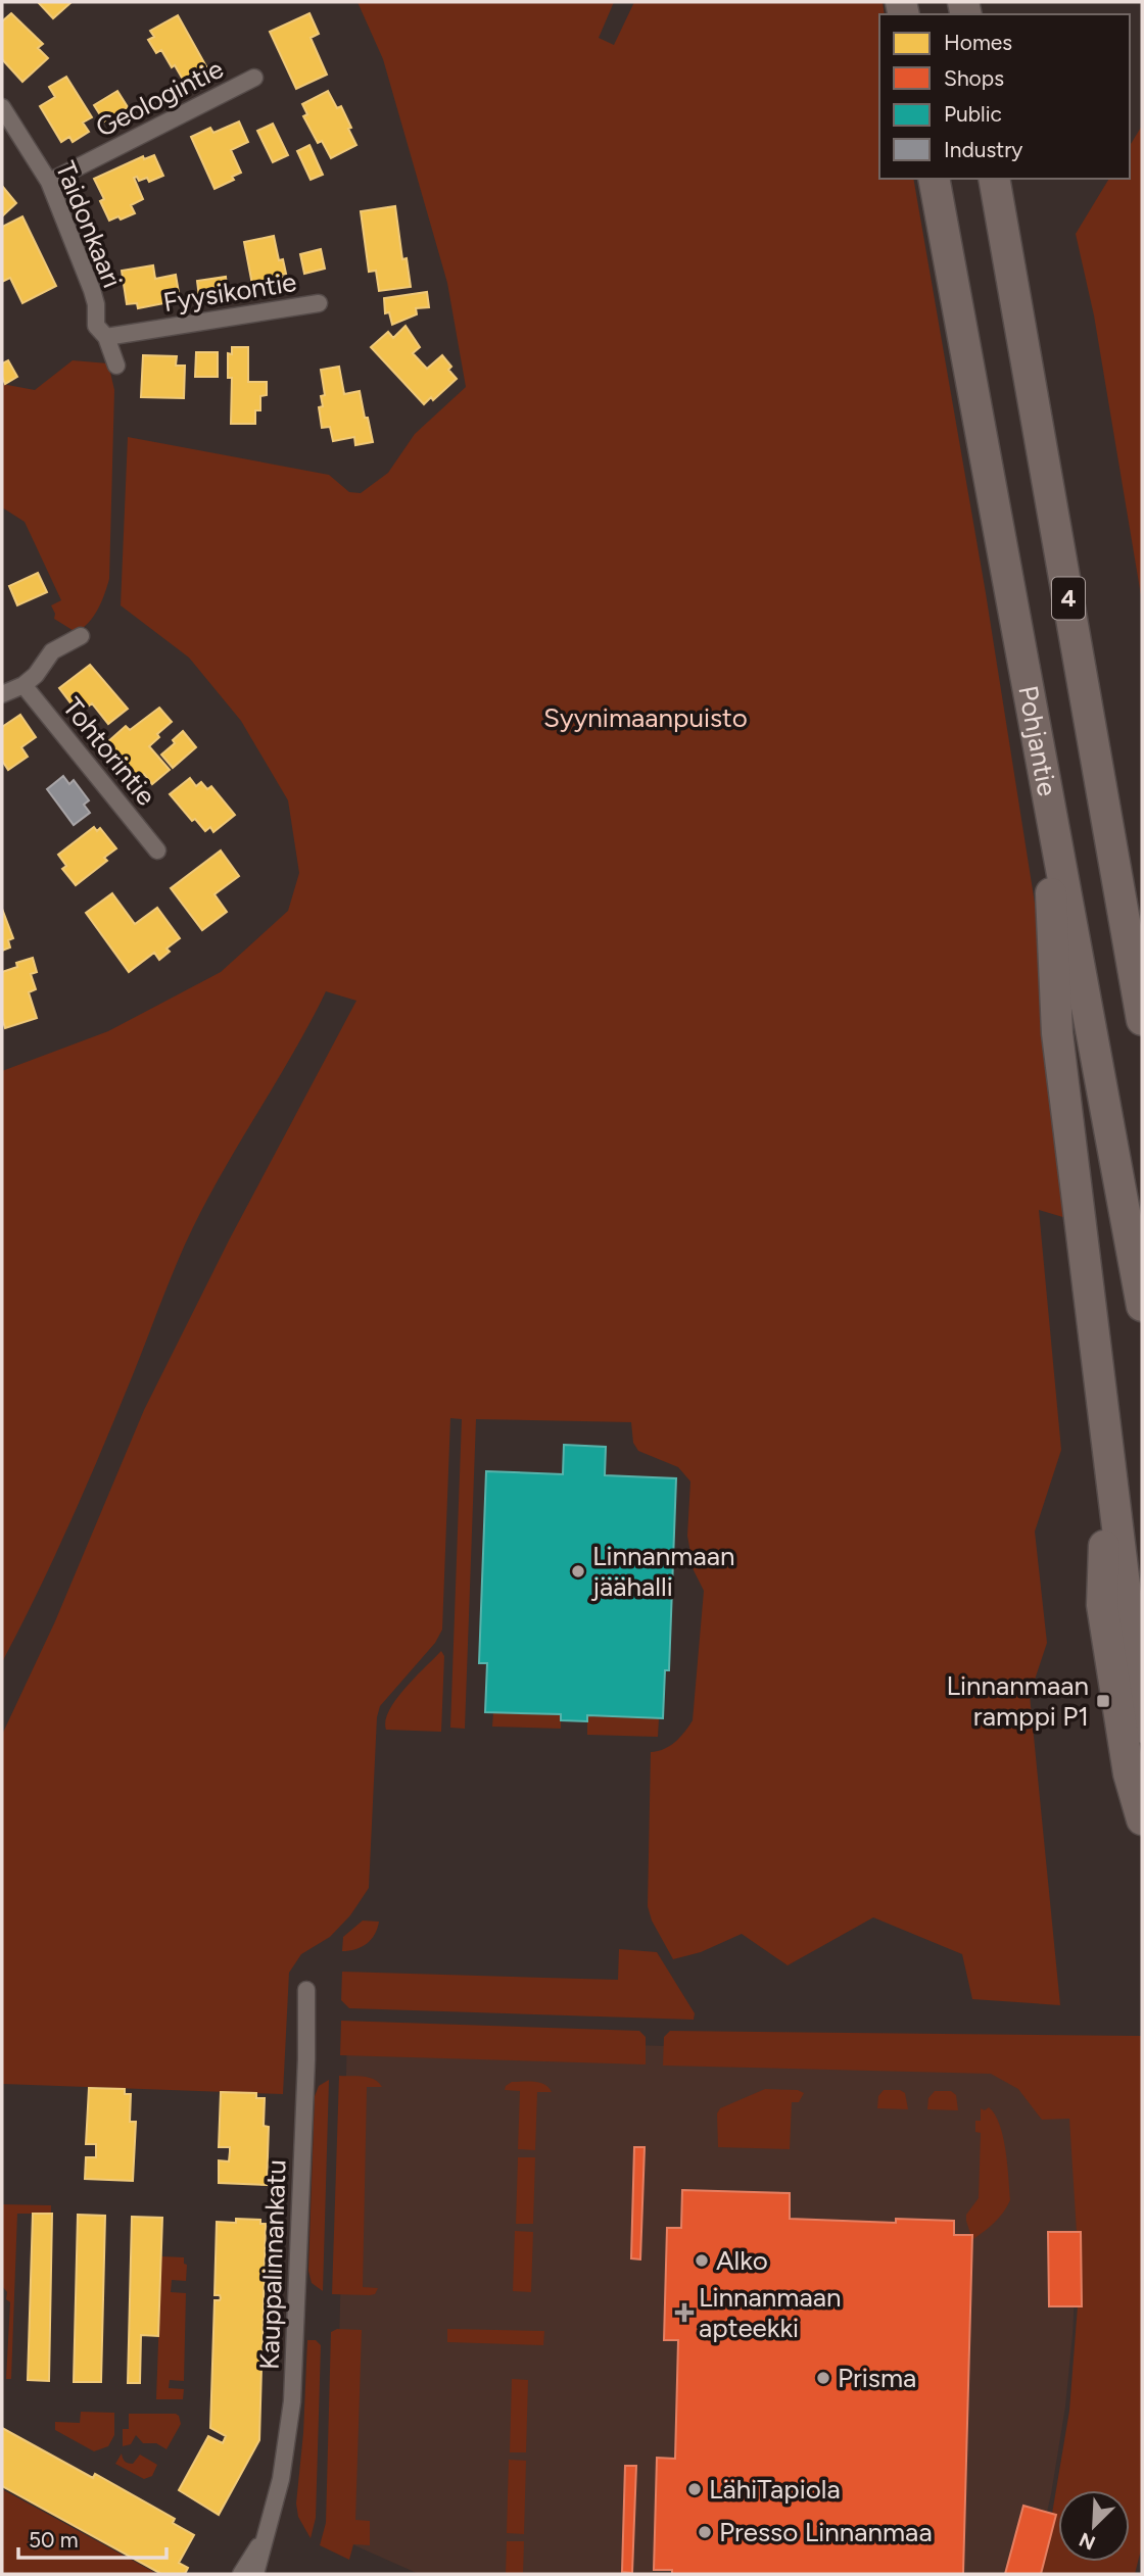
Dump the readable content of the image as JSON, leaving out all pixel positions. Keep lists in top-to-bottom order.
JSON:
{
  "streets": {
    "highway": ["4", "Pohjantie"],
    "street": [
      "Geologintie",
      "Taidonkaari",
      "Fyysikontie",
      "Tohtorintie",
      "Kauppalinnankatu"
    ]
  },
  "crossings": [
    ["Geologintie", "Taidonkaari"],
    ["Taidonkaari", "Fyysikontie"]
  ],
  "parks": ["Syynimaanpuisto"],
  "places": {
    "other": [
      "Linnanmaan jäähalli",
      "Alko",
      "Prisma",
      "LähiTapiola",
      "Presso Linnanmaa"
    ],
    "transit": ["Linnanmaan ramppi P1"],
    "health": ["Linnanmaan apteekki"]
  },
  "legend": [
    "Homes",
    "Shops",
    "Public",
    "Industry"
  ],
  "scale_bar": "50 m",
  "north": "bottom left"
}
